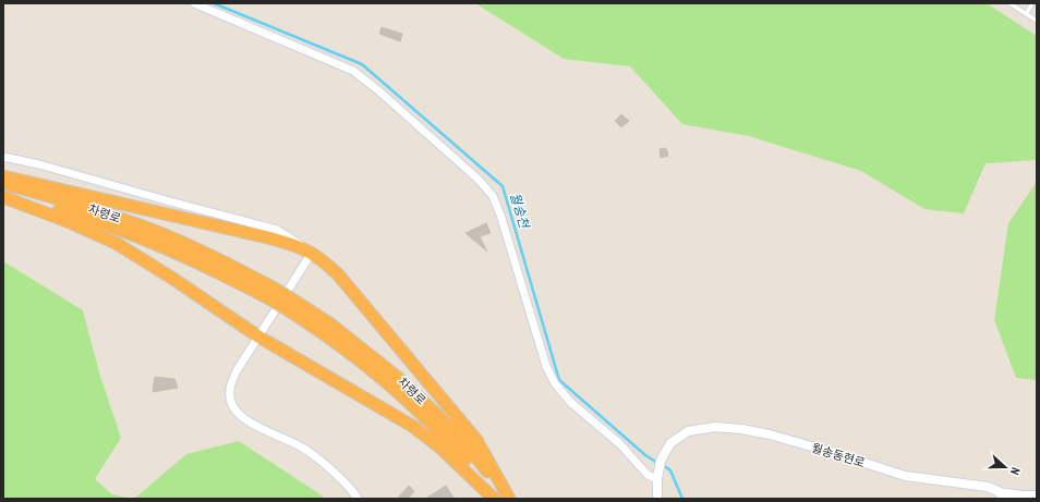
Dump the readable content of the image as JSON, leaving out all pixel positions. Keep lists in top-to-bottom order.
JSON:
{
  "streets": {
    "highway": ["차령로"],
    "street": ["월송동현로"]
  },
  "water": ["월송천"],
  "north": "right"
}
